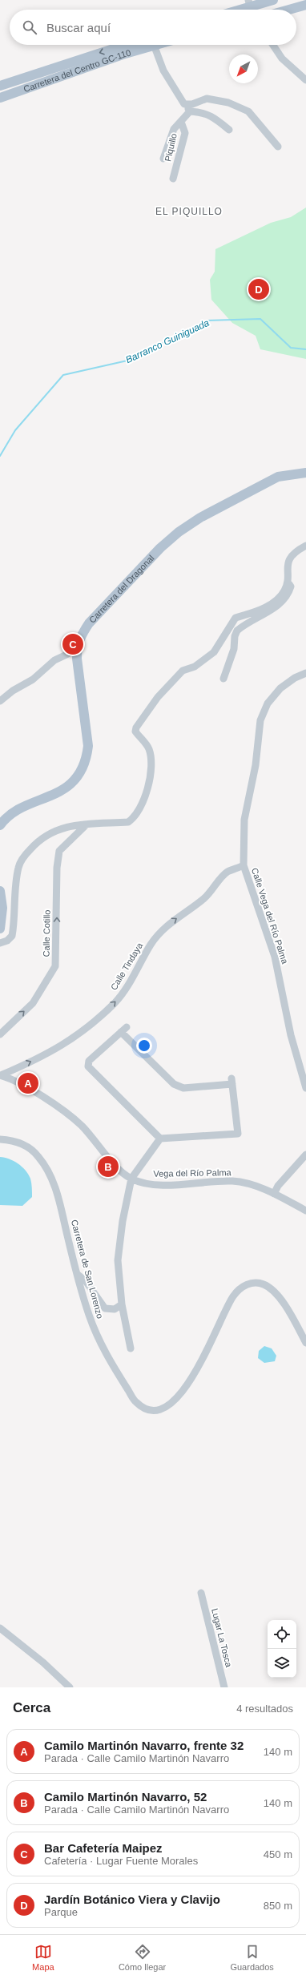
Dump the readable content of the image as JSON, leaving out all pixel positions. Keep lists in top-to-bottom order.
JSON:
{
  "streets": {
    "main road": ["Carretera del Centro GC-110", "Carretera del Dragonal"],
    "street": [
      "Piquillo",
      "Calle Vega del Río Palma",
      "Calle Cotillo",
      "Calle Tindaya",
      "Vega del Río Palma",
      "Carretera de San Lorenzo",
      "Lugar La Tosca"
    ]
  },
  "crossings": [
    ["Calle Vega del Río Palma", "Calle Tindaya"]
  ],
  "one_way": ["Calle Cotillo", "Calle Tindaya"],
  "districts": ["EL PIQUILLO"],
  "water": ["Barranco Guiniguada"],
  "north": "bottom left",
  "page": {
    "search": "Buscar aquí",
    "pins": [
      "D",
      "C",
      "A",
      "B"
    ],
    "heading": ["Cerca", "4 resultados"],
    "list": [
      {
        "mark": "A",
        "name": "Camilo Martinón Navarro, frente 32",
        "note": "Parada · Calle Camilo Martinón Navarro",
        "value": "140 m"
      },
      {
        "mark": "B",
        "name": "Camilo Martinón Navarro, 52",
        "note": "Parada · Calle Camilo Martinón Navarro",
        "value": "140 m"
      },
      {
        "mark": "C",
        "name": "Bar Cafetería Maipez",
        "note": "Cafetería · Lugar Fuente Morales",
        "value": "450 m"
      },
      {
        "mark": "D",
        "name": "Jardín Botánico Viera y Clavijo",
        "note": "Parque",
        "value": "850 m"
      }
    ],
    "nav": ["Mapa", "Cómo llegar", "Guardados"]
  }
}
